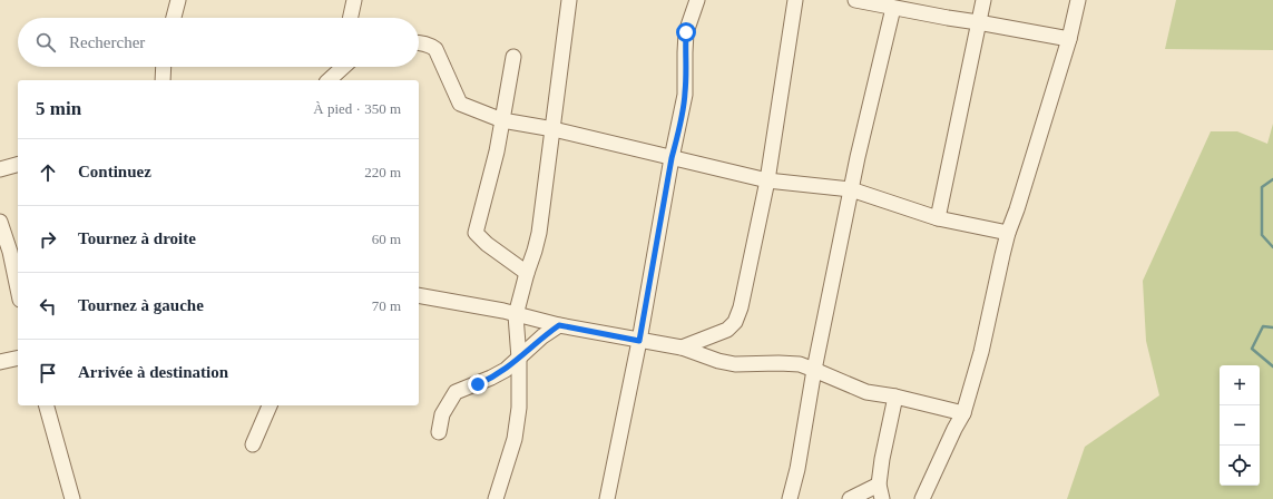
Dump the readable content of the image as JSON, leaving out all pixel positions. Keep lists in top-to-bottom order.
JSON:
{
  "page": {
    "search": "Rechercher",
    "heading": ["5 min", "À pied · 350 m"],
    "list": [
      ["Continuez", "220 m"],
      ["Tournez à droite", "60 m"],
      ["Tournez à gauche", "70 m"],
      "Arrivée à destination"
    ],
    "map_buttons": ["+", "−"]
  }
}
